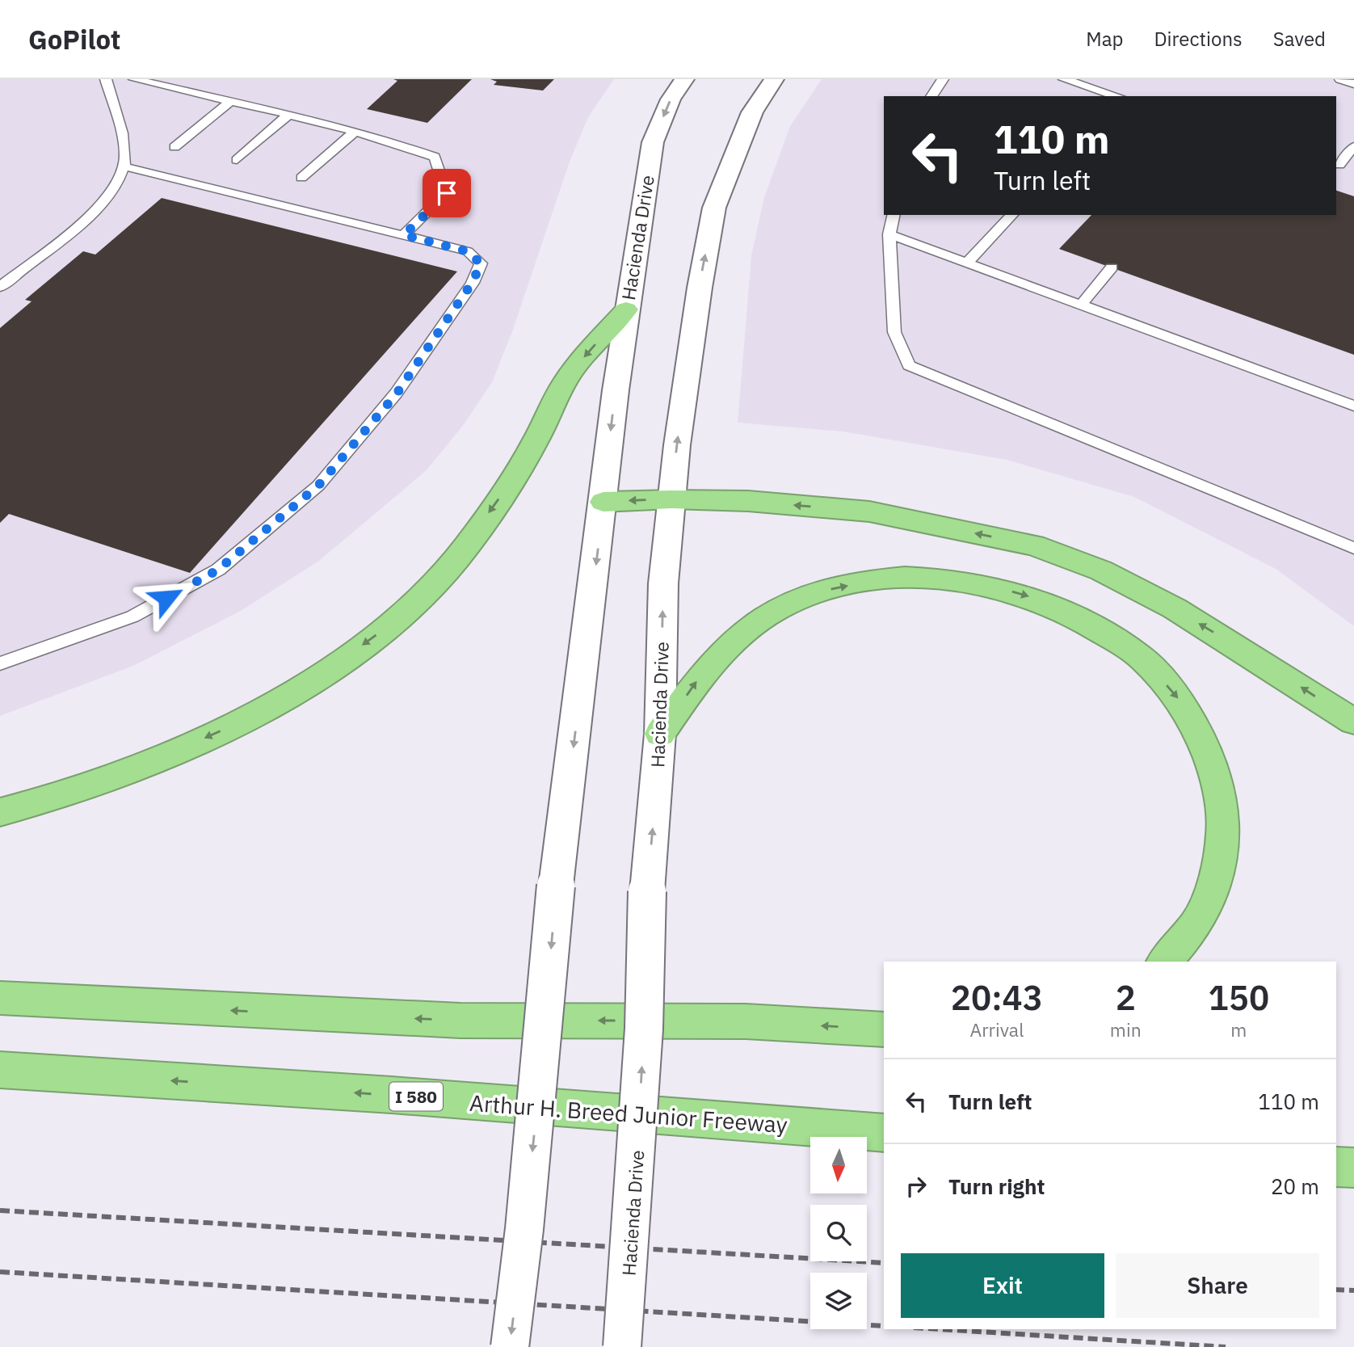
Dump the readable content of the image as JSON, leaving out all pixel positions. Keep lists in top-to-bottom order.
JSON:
{
  "streets": {
    "highway": ["I 580", "Arthur H. Breed Junior Freeway"],
    "main road": ["Hacienda Drive"]
  },
  "north": "bottom",
  "page": {
    "header": "GoPilot",
    "nav": ["Map", "Directions", "Saved"],
    "turn": ["110 m", "Turn left"],
    "eta": [
      "20:43",
      "Arrival",
      "2",
      "min",
      "150",
      "m"
    ],
    "list": [
      {
        "name": "Turn left",
        "value": "110 m"
      },
      {
        "name": "Turn right",
        "value": "20 m"
      }
    ],
    "buttons": ["Exit", "Share"]
  }
}
